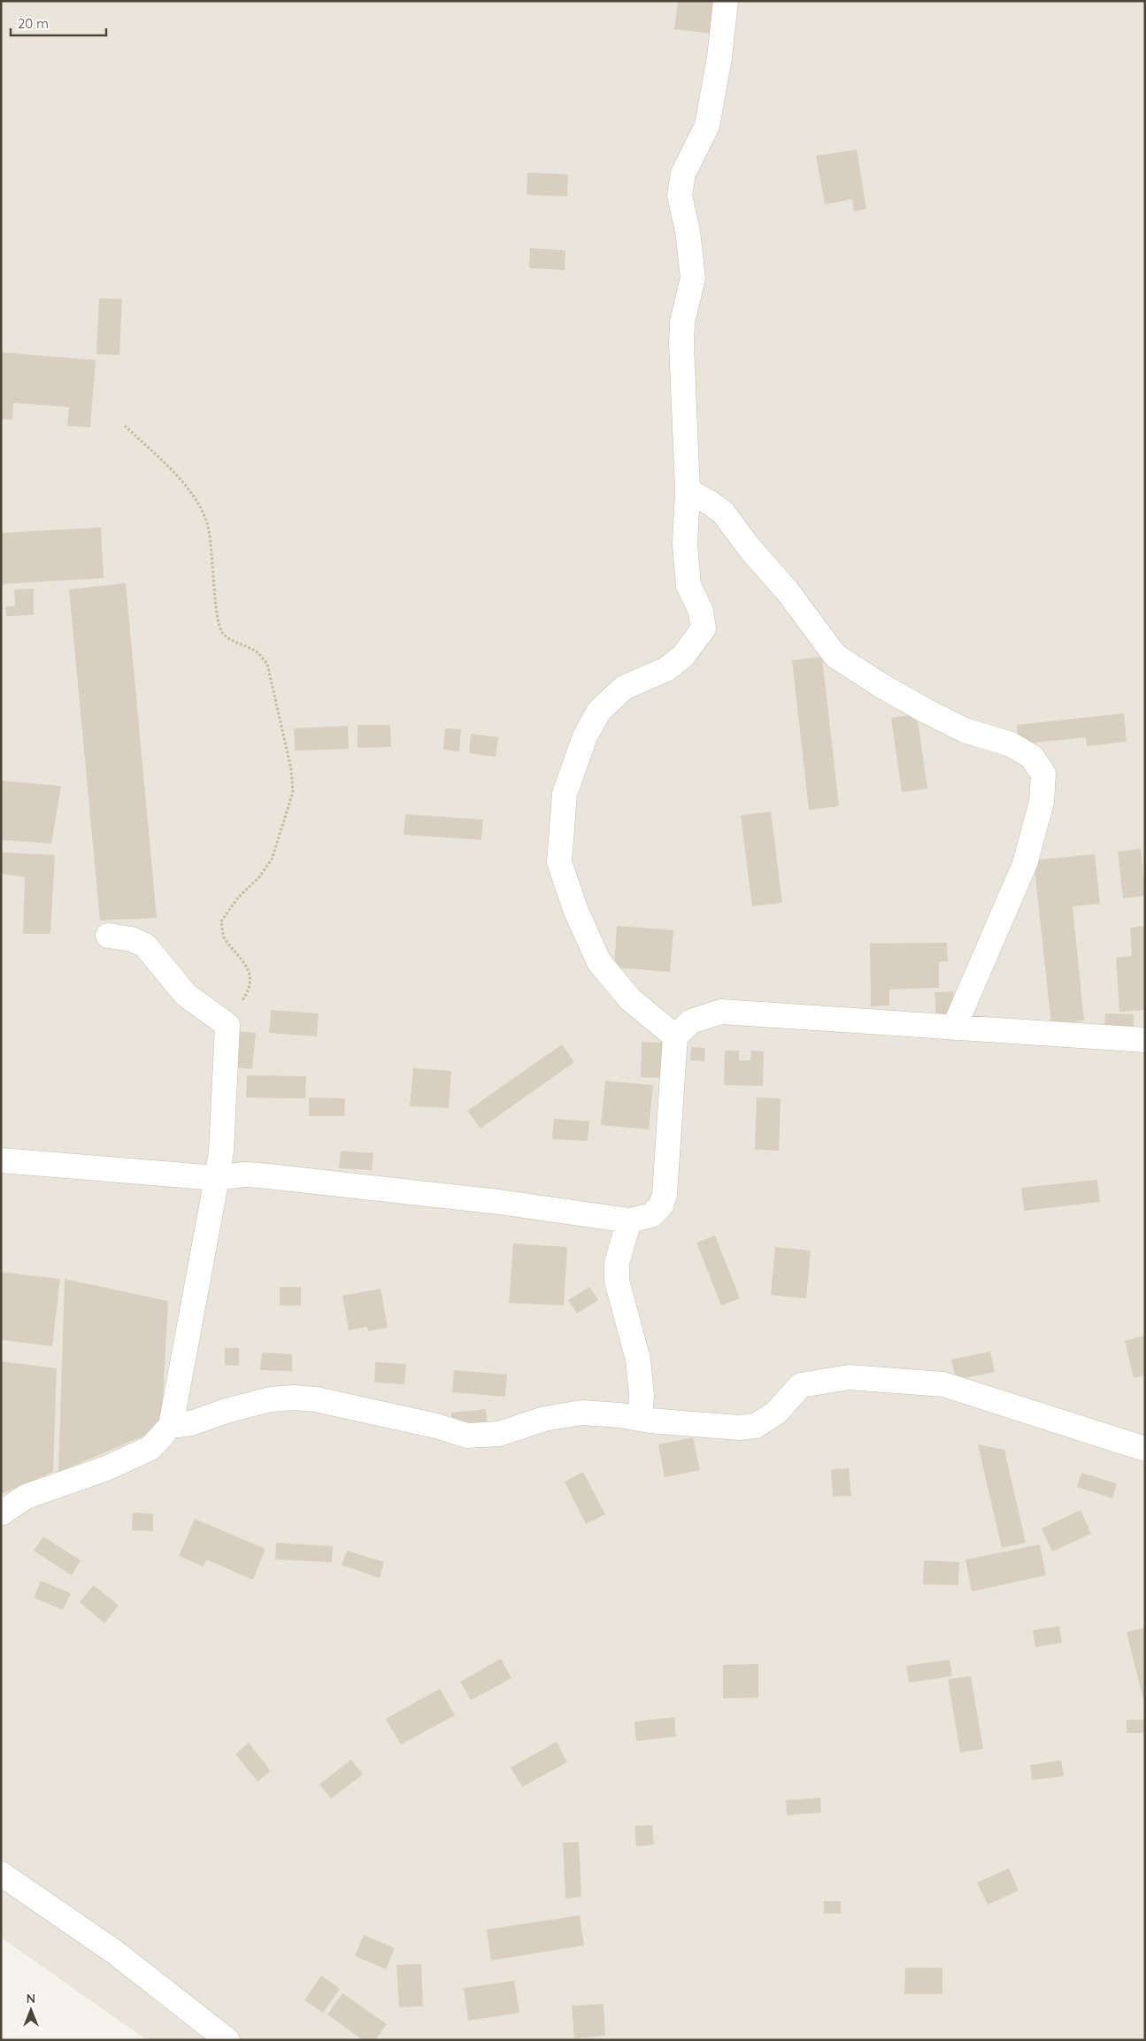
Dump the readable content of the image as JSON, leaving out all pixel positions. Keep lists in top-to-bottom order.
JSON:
{
  "scale_bar": "20 m",
  "north": "top"
}
